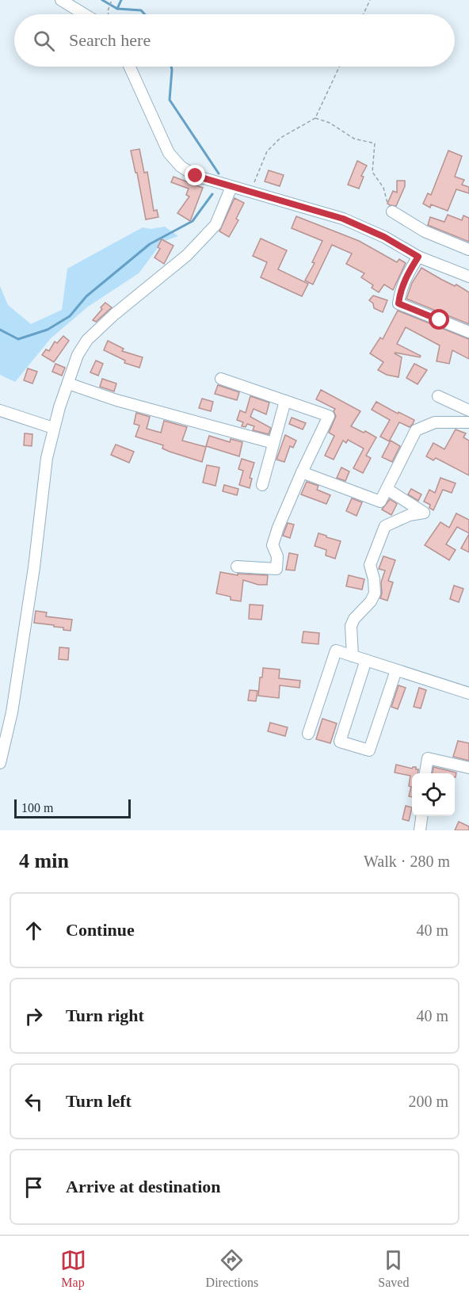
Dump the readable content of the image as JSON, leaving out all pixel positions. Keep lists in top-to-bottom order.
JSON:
{
  "scale_bar": "100 m",
  "page": {
    "search": "Search here",
    "scale": "100 m",
    "heading": ["4 min", "Walk · 280 m"],
    "list": [
      ["Continue", "40 m"],
      ["Turn right", "40 m"],
      ["Turn left", "200 m"],
      "Arrive at destination"
    ],
    "nav": ["Map", "Directions", "Saved"]
  }
}
